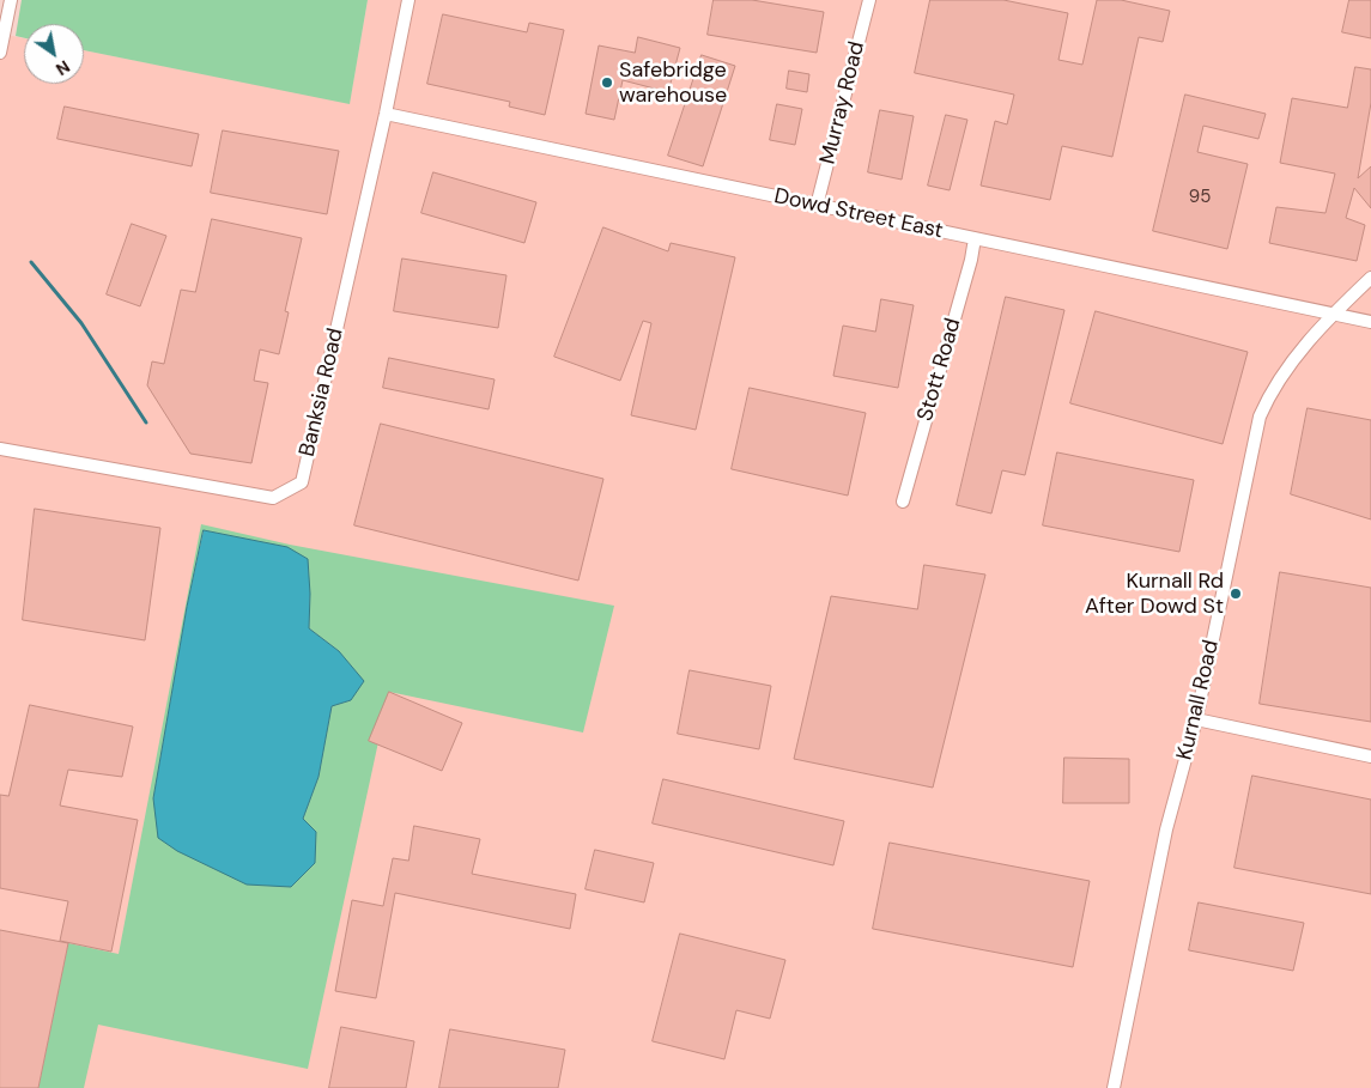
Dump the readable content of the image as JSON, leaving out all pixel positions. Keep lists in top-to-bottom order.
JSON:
{
  "streets": {
    "street": [
      "Murray Road",
      "Dowd Street East",
      "Stott Road",
      "Banksia Road",
      "Kurnall Road"
    ]
  },
  "crossings": [
    ["Murray Road", "Dowd Street East"],
    ["Dowd Street East", "Stott Road"],
    ["Dowd Street East", "Banksia Road"],
    ["Dowd Street East", "Kurnall Road"]
  ],
  "places": ["Safebridge warehouse", "Kurnall Rd After Dowd St"],
  "house_numbers": ["95"],
  "north": "bottom right"
}
